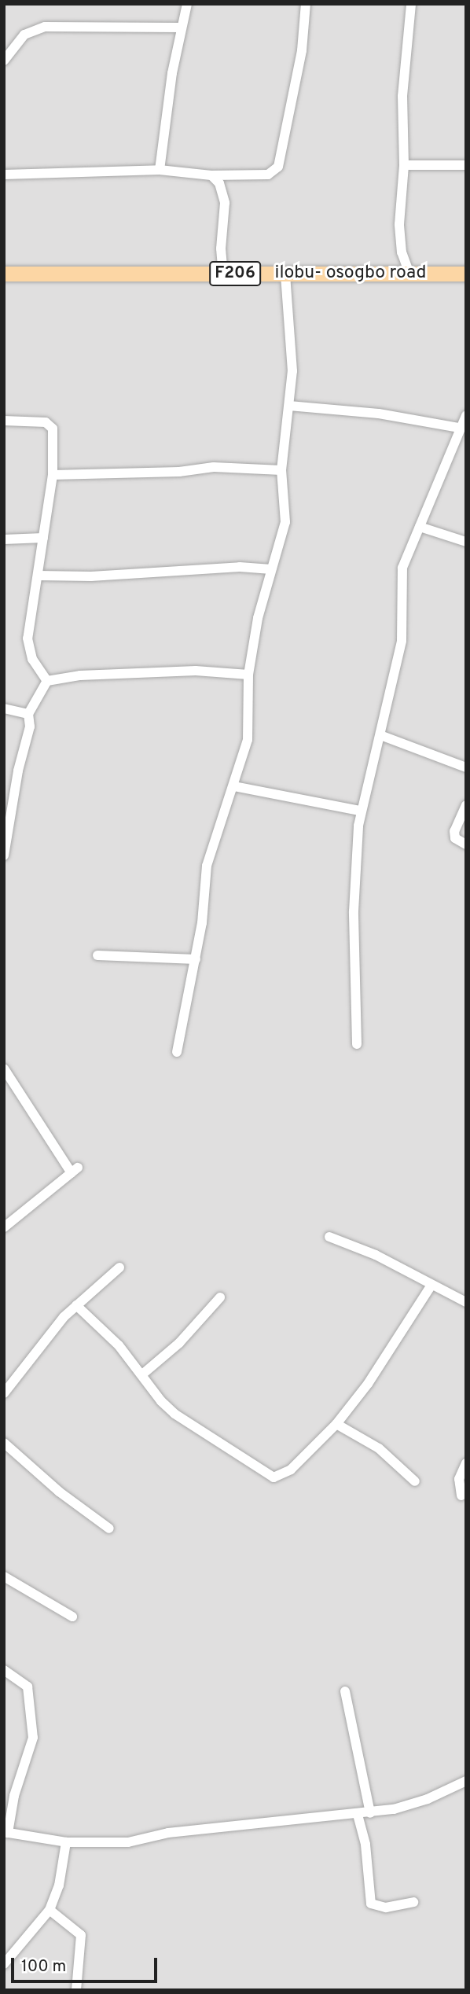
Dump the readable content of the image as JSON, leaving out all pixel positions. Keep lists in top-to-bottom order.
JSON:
{
  "streets": {
    "main road": ["F206", "ilobu- osogbo road"]
  },
  "scale_bar": "100 m"
}
